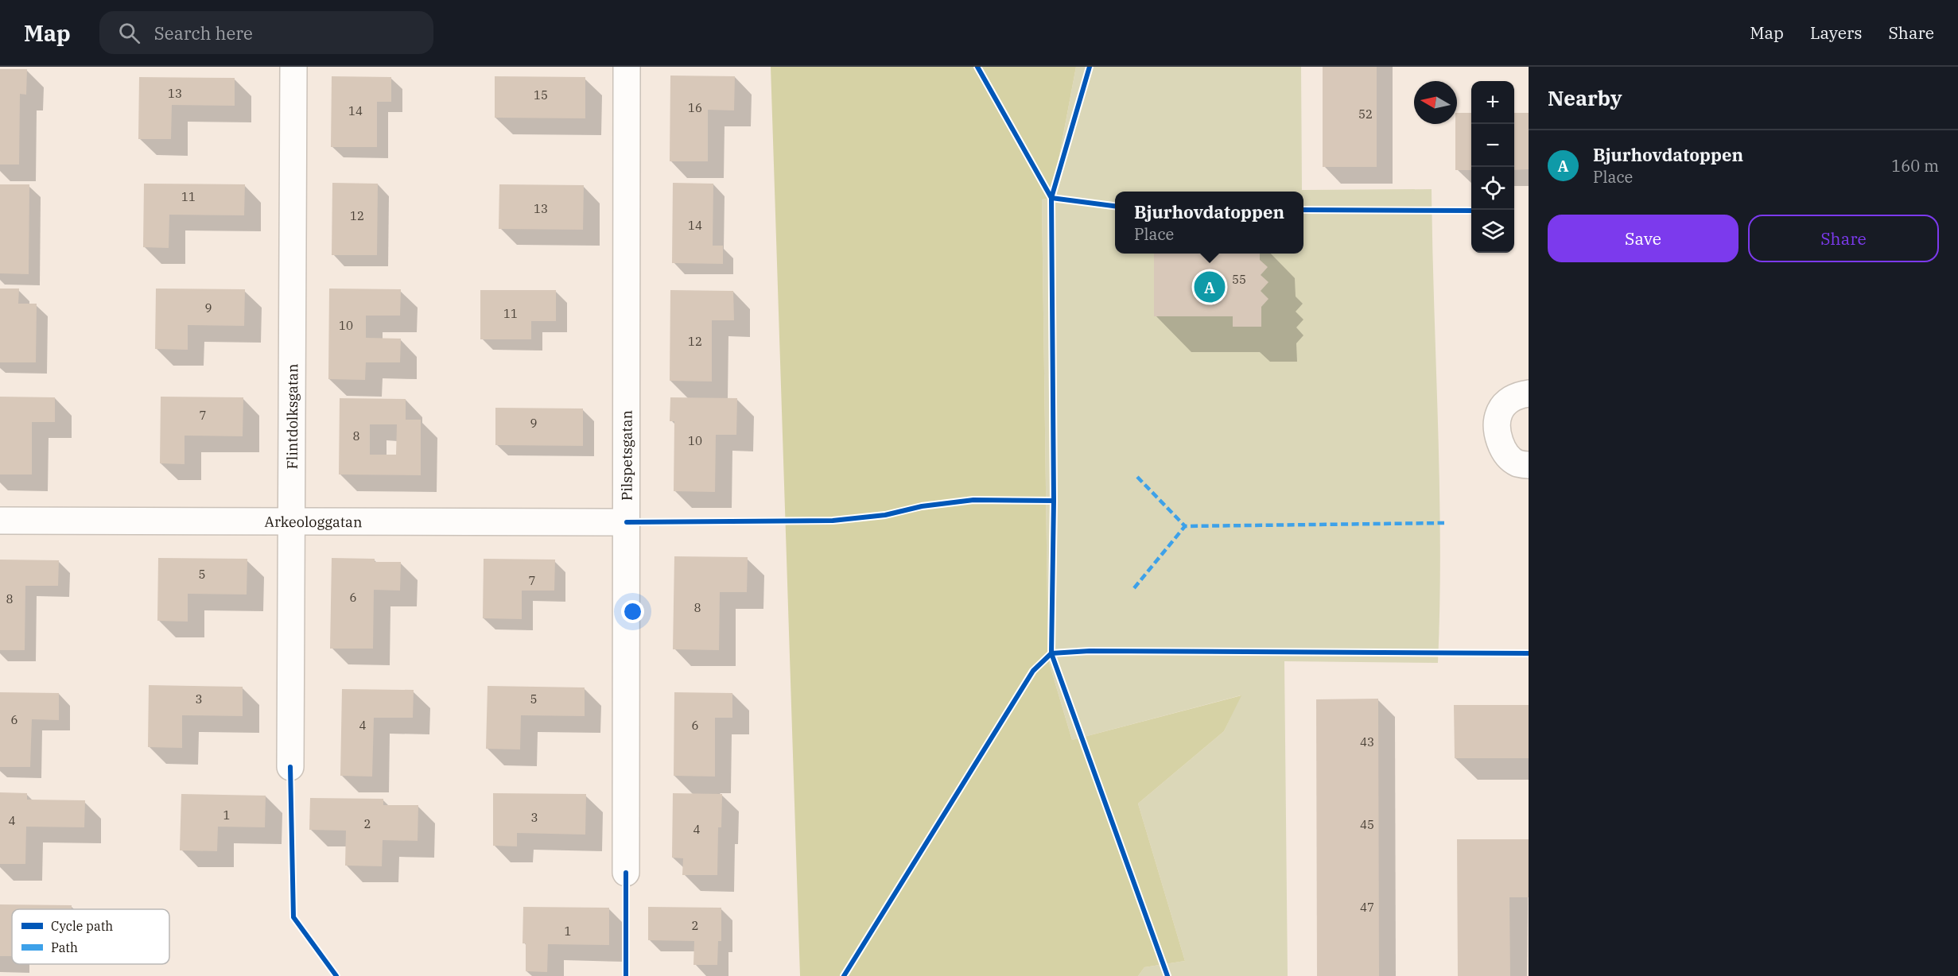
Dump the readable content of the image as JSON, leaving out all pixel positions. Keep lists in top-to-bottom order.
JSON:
{
  "streets": {
    "street": ["Flintdolksgatan", "Pilspetsgatan", "Arkeologgatan"]
  },
  "crossings": [
    ["Flintdolksgatan", "Arkeologgatan"],
    ["Pilspetsgatan", "Arkeologgatan"]
  ],
  "house_numbers": [
    "13",
    "15",
    "16",
    "14",
    "52",
    "11",
    "13",
    "12",
    "14",
    "55",
    "9",
    "11",
    "10",
    "12",
    "7",
    "9",
    "8",
    "10",
    "5",
    "7",
    "6",
    "8",
    "8",
    "3",
    "5",
    "6",
    "4",
    "6",
    "43",
    "1",
    "3",
    "4",
    "2",
    "45",
    "4",
    "47",
    "2",
    "1"
  ],
  "legend": ["Cycle path", "Path"],
  "north": "left",
  "page": {
    "header": "Map",
    "search": "Search here",
    "nav": ["Map", "Layers", "Share"],
    "heading": "Nearby",
    "map_buttons": ["+", "−"],
    "list": [
      {
        "mark": "A",
        "name": "Bjurhovdatoppen",
        "note": "Place",
        "value": "160 m"
      }
    ],
    "popup": ["Bjurhovdatoppen", "Place"],
    "buttons": ["Save", "Share"],
    "pins": "A"
  }
}
